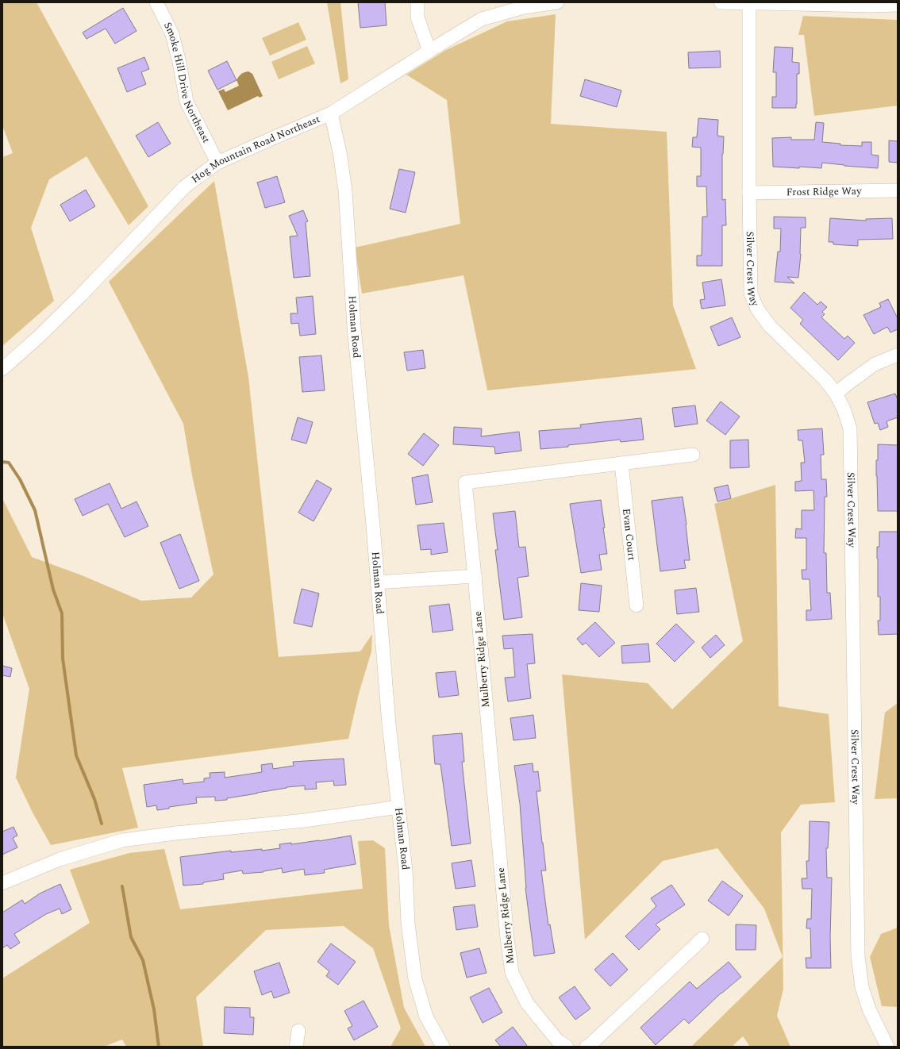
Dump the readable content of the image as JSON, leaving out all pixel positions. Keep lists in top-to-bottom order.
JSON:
{
  "streets": {
    "street": [
      "Smoke Hill Drive Northeast",
      "Hog Mountain Road Northeast",
      "Frost Ridge Way",
      "Silver Crest Way",
      "Holman Road",
      "Evan Court",
      "Mulberry Ridge Lane"
    ]
  },
  "crossings": [
    ["Smoke Hill Drive Northeast", "Hog Mountain Road Northeast"],
    ["Hog Mountain Road Northeast", "Holman Road"],
    ["Frost Ridge Way", "Silver Crest Way"],
    ["Evan Court", "Mulberry Ridge Lane"]
  ]
}
